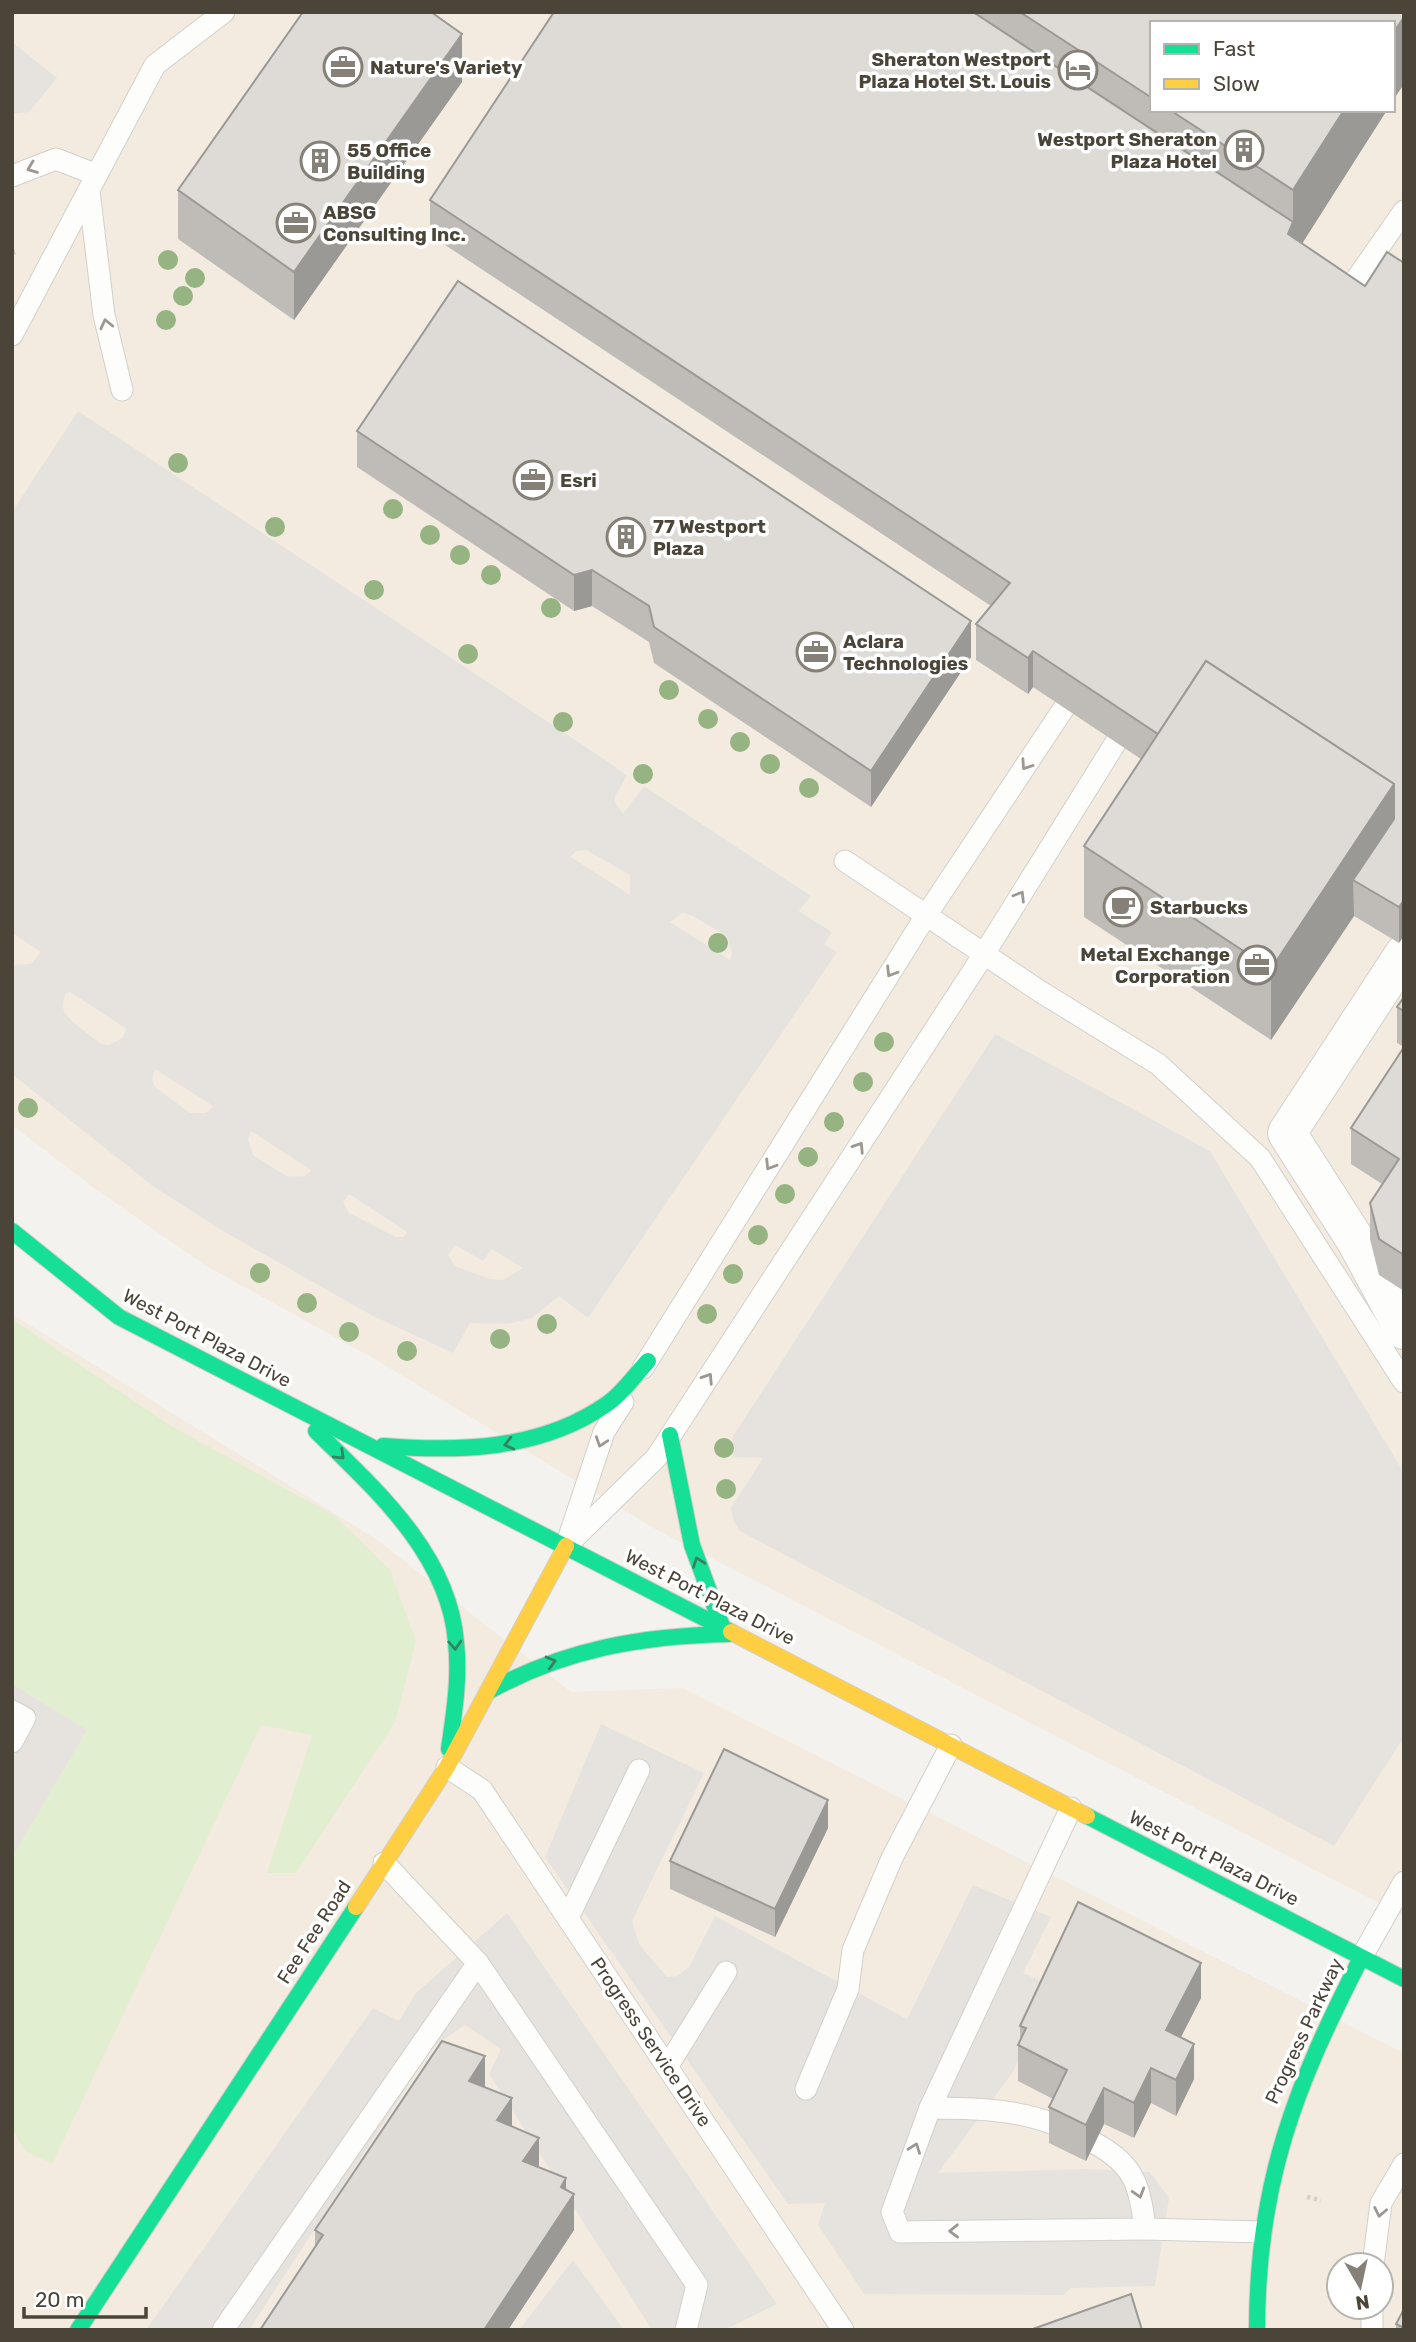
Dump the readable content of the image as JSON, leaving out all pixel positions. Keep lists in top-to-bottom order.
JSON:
{
  "streets": {
    "main road": ["West Port Plaza Drive", "Fee Fee Road", "Progress Parkway"],
    "lane": ["Progress Service Drive"]
  },
  "crossings": [
    ["West Port Plaza Drive", "Fee Fee Road"],
    ["West Port Plaza Drive", "Progress Parkway"],
    ["Fee Fee Road", "Progress Service Drive"]
  ],
  "places": {
    "office": [
      "Nature's Variety",
      "ABSG Consulting Inc.",
      "Esri",
      "Aclara Technologies",
      "Metal Exchange Corporation"
    ],
    "hotel": ["Sheraton Westport Plaza Hotel St. Louis"],
    "building": ["Westport Sheraton Plaza Hotel", "55 Office Building", "77 Westport Plaza"],
    "cafe": ["Starbucks"]
  },
  "legend": ["Fast", "Slow"],
  "scale_bar": "20 m",
  "north": "bottom"
}
